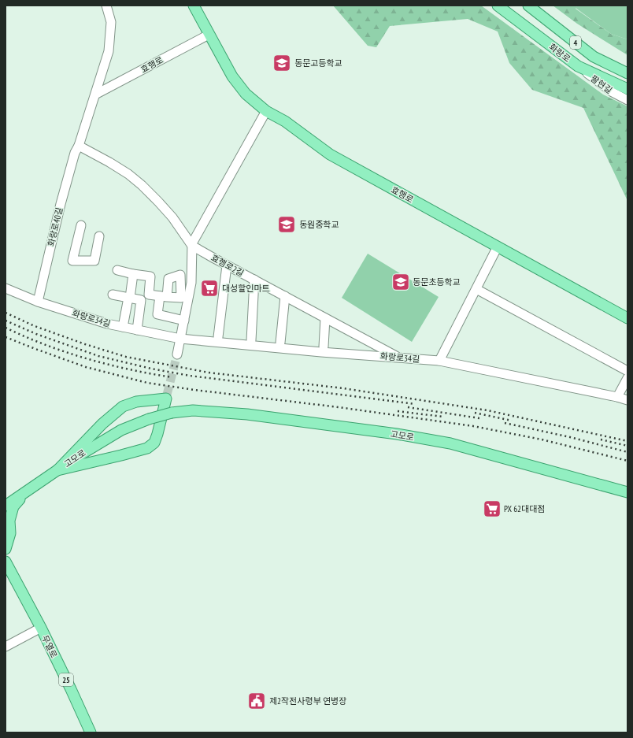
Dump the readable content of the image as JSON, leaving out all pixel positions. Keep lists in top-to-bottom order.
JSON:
{
  "streets": {
    "main road": [
      "4",
      "화랑로",
      "효행로",
      "고모로",
      "무열로",
      "25"
    ],
    "street": [
      "팔현길",
      "화랑로40길",
      "효행로2길",
      "화랑로34길"
    ]
  },
  "crossings": [
    ["화랑로", "팔현길"],
    ["화랑로40길", "효행로2길"],
    ["화랑로40길", "화랑로34길"],
    ["효행로2길", "화랑로34길"]
  ],
  "places": {
    "school or university": ["동문고등학교", "동원중학교", "동문초등학교"],
    "supermarket": ["대성할인마트", "PX 62대대점"],
    "public building": ["제2작전사령부 연병장"]
  }
}
